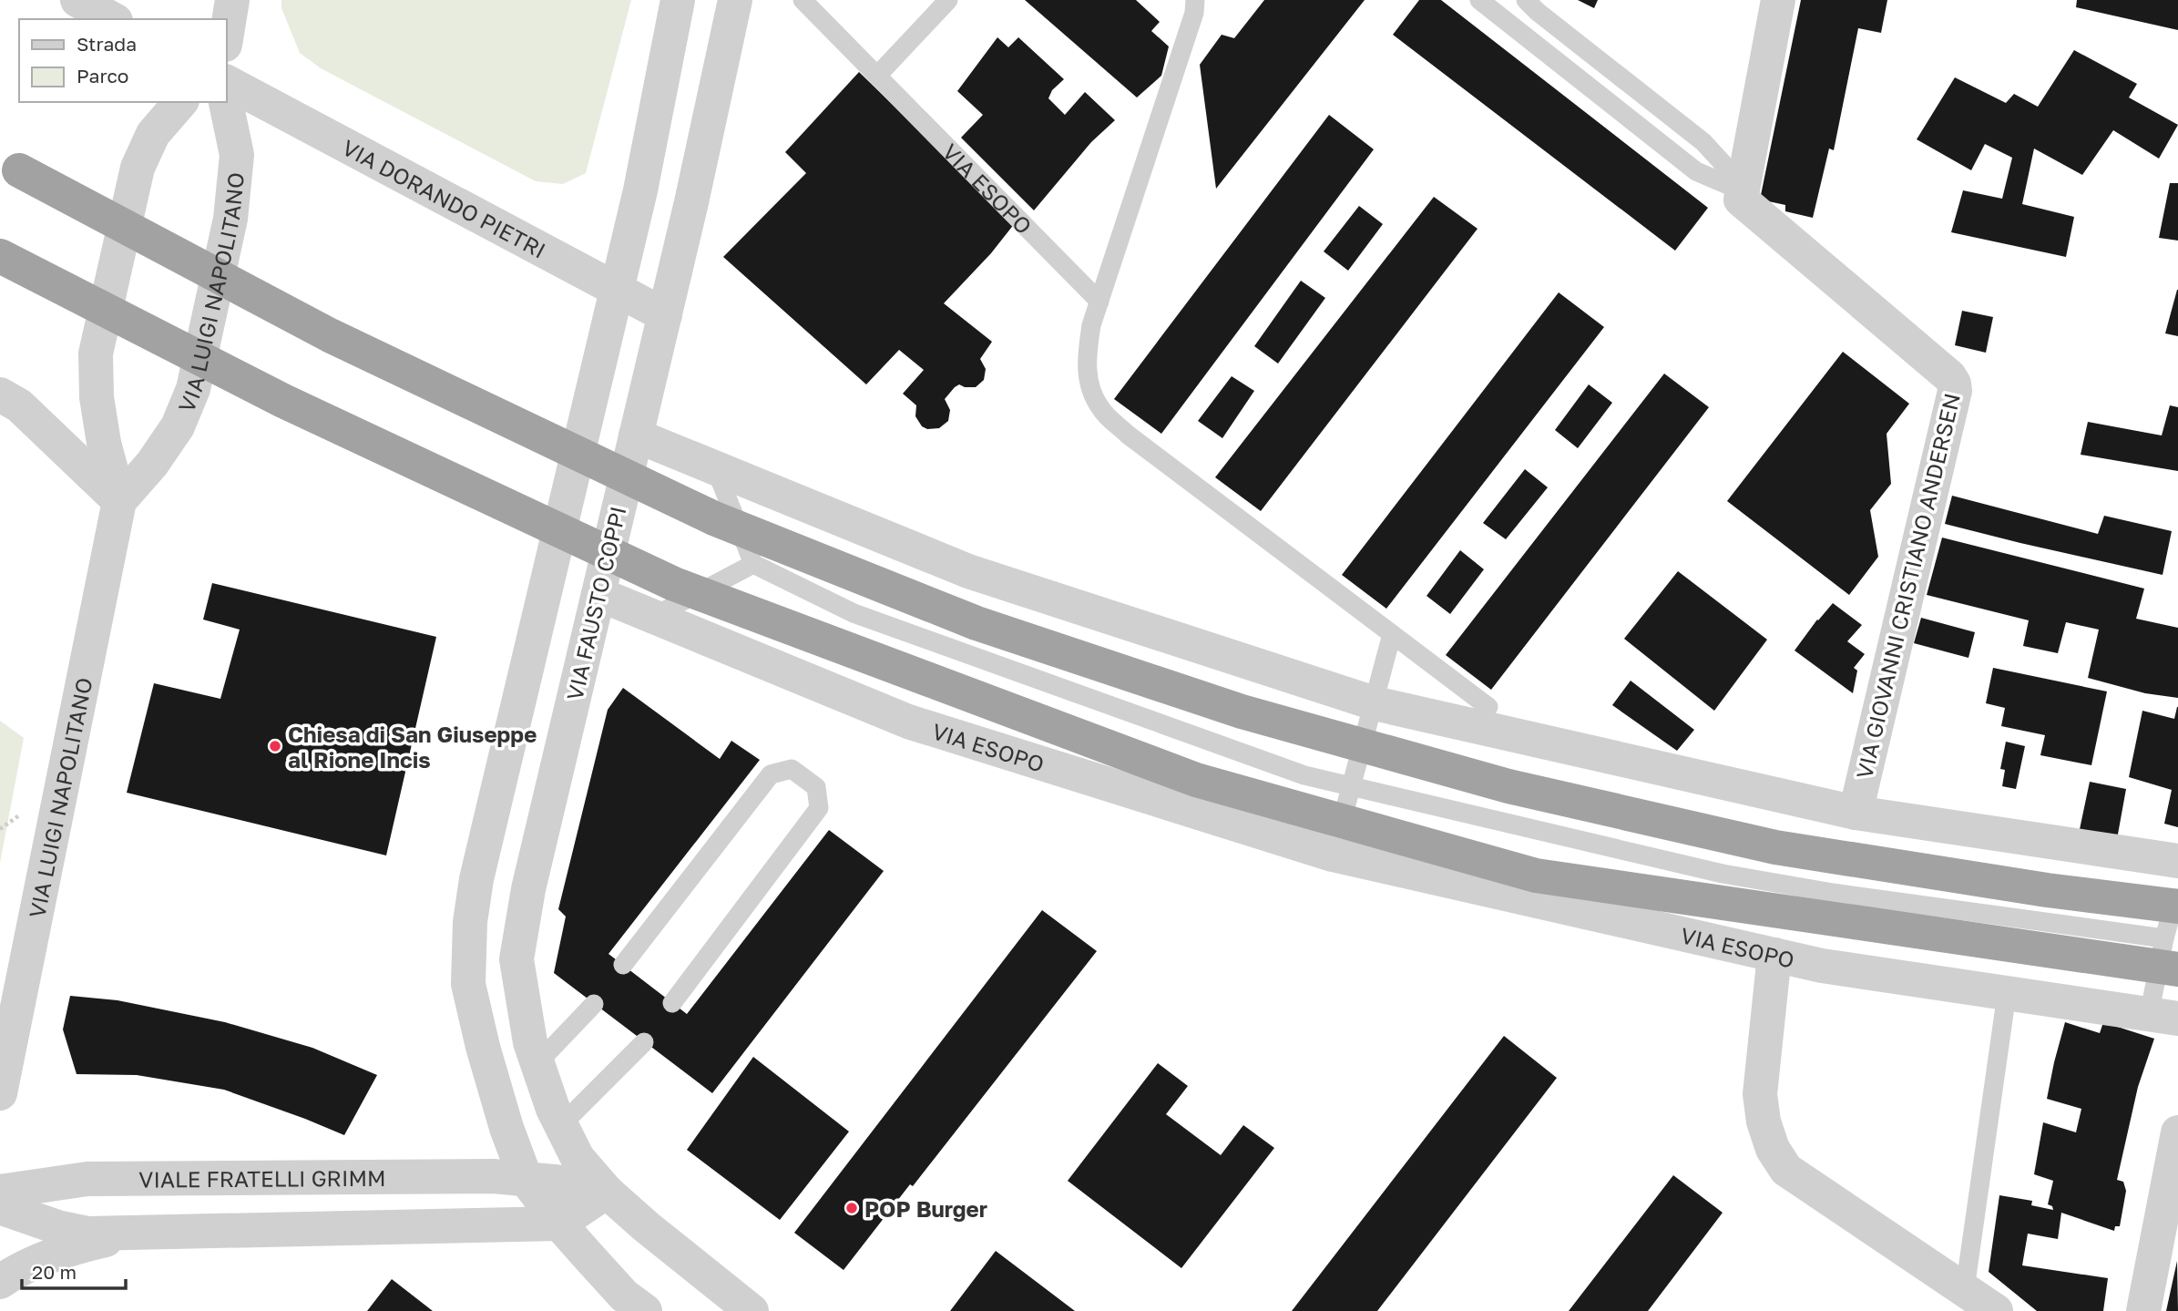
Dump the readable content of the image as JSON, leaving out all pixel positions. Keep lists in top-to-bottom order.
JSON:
{
  "streets": {
    "street": [
      "VIA ESOPO",
      "VIA DORANDO PIETRI",
      "VIA LUIGI NAPOLITANO",
      "VIA GIOVANNI CRISTIANO ANDERSEN",
      "VIA FAUSTO COPPI",
      "VIALE FRATELLI GRIMM"
    ]
  },
  "crossings": [
    ["VIA ESOPO", "VIA FAUSTO COPPI"],
    ["VIA DORANDO PIETRI", "VIA FAUSTO COPPI"],
    ["VIA FAUSTO COPPI", "VIALE FRATELLI GRIMM"]
  ],
  "places": ["Chiesa di San Giuseppe al Rione Incis", "POP Burger"],
  "legend": ["Strada", "Parco"],
  "scale_bar": "20 m"
}
